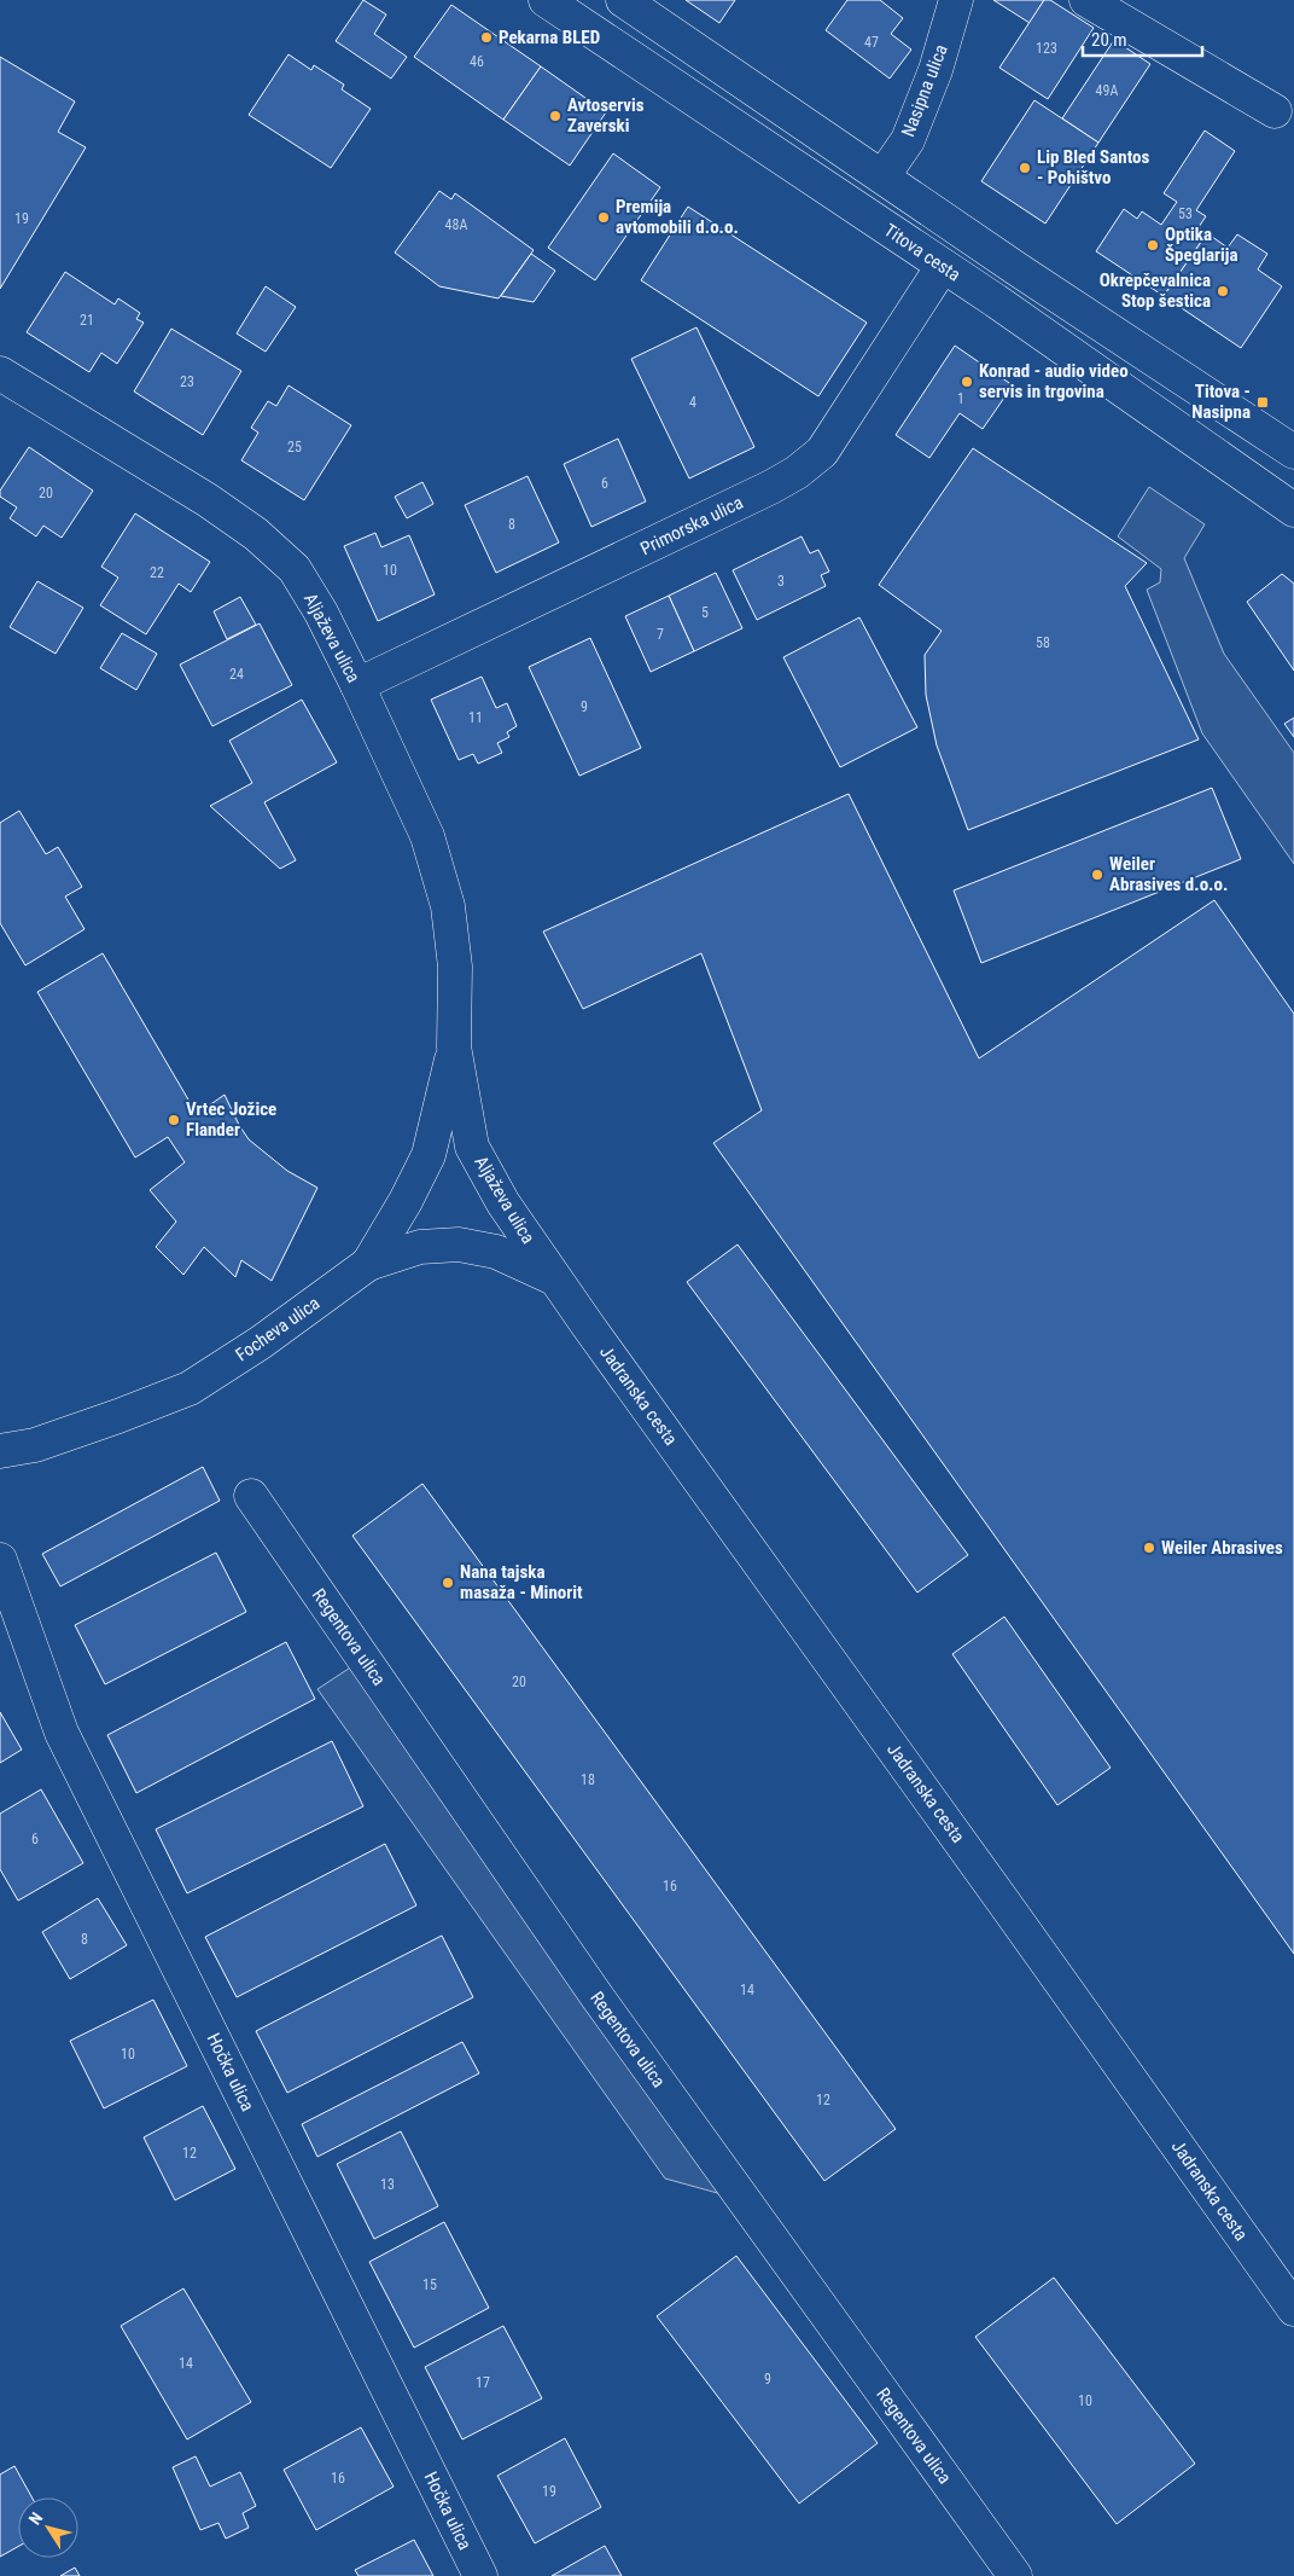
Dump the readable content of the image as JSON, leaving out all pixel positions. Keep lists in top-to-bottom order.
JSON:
{
  "streets": {
    "street": [
      "Nasipna ulica",
      "Titova cesta",
      "Primorska ulica",
      "Aljaževa ulica",
      "Focheva ulica",
      "Jadranska cesta",
      "Regentova ulica",
      "Hočka ulica"
    ]
  },
  "crossings": [
    ["Titova cesta", "Primorska ulica"],
    ["Primorska ulica", "Aljaževa ulica"],
    ["Aljaževa ulica", "Focheva ulica"],
    ["Aljaževa ulica", "Jadranska cesta"],
    ["Focheva ulica", "Jadranska cesta"]
  ],
  "places": {
    "other": [
      "Pekarna BLED",
      "Avtoservis Zaverski",
      "Lip Bled Santos - Pohištvo",
      "Premija avtomobili d.o.o.",
      "Optika Špeglarija",
      "Okrepčevalnica Stop šestica",
      "Konrad - audio video servis in trgovina",
      "Weiler Abrasives d.o.o.",
      "Vrtec Jožice Flander",
      "Weiler Abrasives",
      "Nana tajska masaža - Minorit"
    ],
    "transit": ["Titova - Nasipna"]
  },
  "house_numbers": [
    "47",
    "123",
    "46",
    "49A",
    "53",
    "19",
    "48A",
    "21",
    "23",
    "1",
    "4",
    "25",
    "6",
    "20",
    "8",
    "10",
    "22",
    "3",
    "5",
    "7",
    "58",
    "24",
    "9",
    "11",
    "20",
    "18",
    "6",
    "16",
    "8",
    "14",
    "10",
    "12",
    "12",
    "13",
    "15",
    "14",
    "9",
    "17",
    "10",
    "16",
    "19"
  ],
  "scale_bar": "20 m",
  "north": "top left"
}
